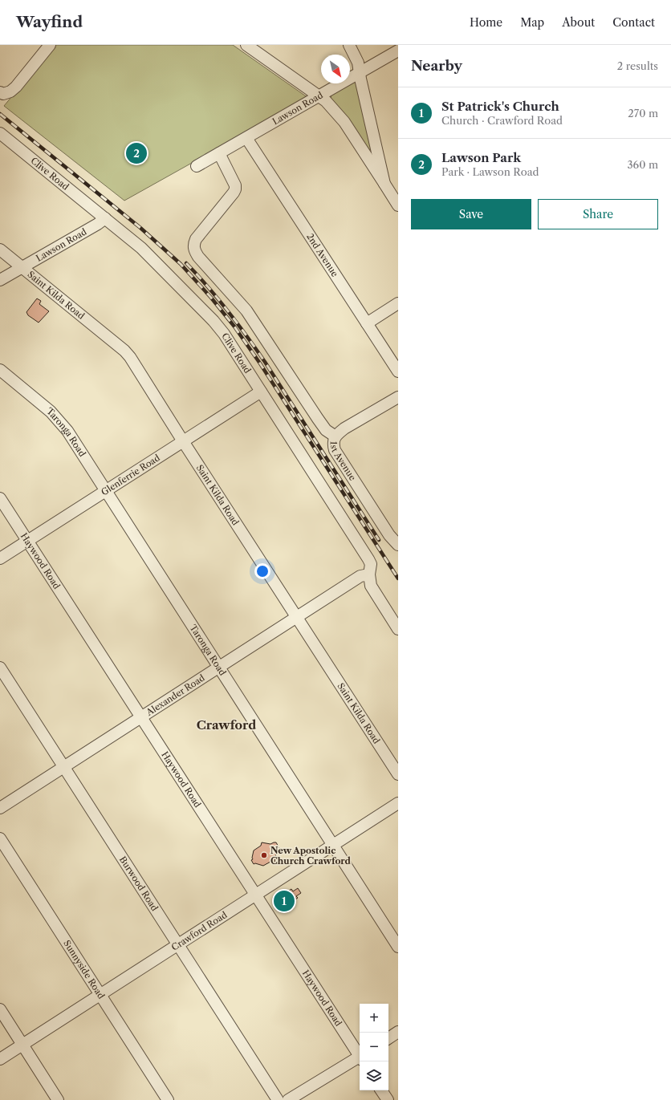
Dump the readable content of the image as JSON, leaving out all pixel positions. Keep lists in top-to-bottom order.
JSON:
{
  "streets": {
    "street": [
      "Lawson Road",
      "Clive Road",
      "2nd Avenue",
      "Saint Kilda Road",
      "Taronga Road",
      "1st Avenue",
      "Glenferrie Road",
      "Haywood Road",
      "Alexander Road",
      "Burwood Road",
      "Crawford Road",
      "Sunnyside Road"
    ]
  },
  "crossings": [
    ["Lawson Road", "Clive Road"],
    ["Lawson Road", "2nd Avenue"],
    ["Lawson Road", "Saint Kilda Road"],
    ["Clive Road", "Glenferrie Road"],
    ["Clive Road", "Alexander Road"],
    ["Saint Kilda Road", "Glenferrie Road"],
    ["Saint Kilda Road", "Alexander Road"],
    ["Taronga Road", "Glenferrie Road"],
    ["Taronga Road", "Alexander Road"],
    ["Taronga Road", "Crawford Road"],
    ["Glenferrie Road", "Haywood Road"],
    ["Haywood Road", "Alexander Road"],
    ["Haywood Road", "Crawford Road"],
    ["Alexander Road", "Burwood Road"],
    ["Burwood Road", "Crawford Road"],
    ["Crawford Road", "Sunnyside Road"]
  ],
  "districts": ["Crawford"],
  "places": ["New Apostolic Church Crawford"],
  "north": "bottom right",
  "page": {
    "header": "Wayfind",
    "nav": [
      "Home",
      "Map",
      "About",
      "Contact"
    ],
    "heading": ["Nearby", "2 results"],
    "list": [
      {
        "mark": "1",
        "name": "St Patrick's Church",
        "note": "Church · Crawford Road",
        "value": "270 m"
      },
      {
        "mark": "2",
        "name": "Lawson Park",
        "note": "Park · Lawson Road",
        "value": "360 m"
      }
    ],
    "pins": ["2", "1"],
    "buttons": ["Save", "Share"],
    "map_buttons": ["+", "−"]
  }
}
